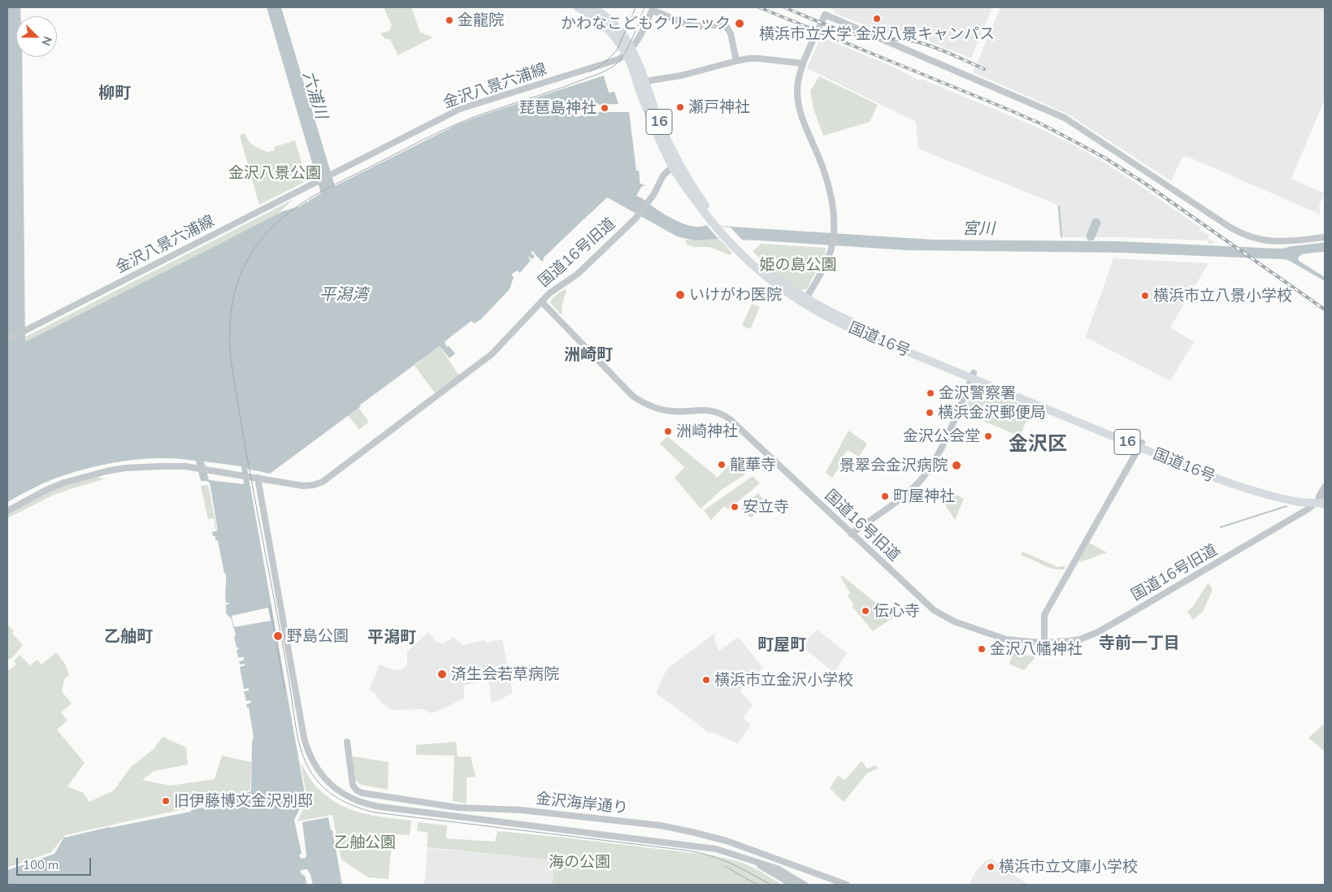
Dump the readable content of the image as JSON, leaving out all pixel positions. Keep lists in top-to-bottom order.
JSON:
{
  "streets": {
    "highway": ["16", "国道16号"],
    "street": ["金沢八景六浦線", "国道16号旧道", "金沢海岸通り"]
  },
  "crossings": [
    ["金沢八景六浦線", "国道16号"],
    ["国道16号旧道", "国道16号"]
  ],
  "districts": [
    "柳町",
    "洲崎町",
    "金沢区",
    "乙舳町",
    "平潟町",
    "寺前一丁目",
    "町屋町"
  ],
  "water": ["六浦川", "宮川", "平潟湾"],
  "parks": [
    "金沢八景公園",
    "姫の島公園",
    "乙舳公園",
    "海の公園"
  ],
  "places": [
    "横浜市立大学 金沢八景キャンパス",
    "金龍院",
    "かわなこどもクリニック",
    "瀬戸神社",
    "琵琶島神社",
    "いけがわ医院",
    "横浜市立八景小学校",
    "金沢警察署",
    "横浜金沢郵便局",
    "洲崎神社",
    "金沢公会堂",
    "龍華寺",
    "景翠会金沢病院",
    "町屋神社",
    "安立寺",
    "伝心寺",
    "野島公園",
    "金沢八幡神社",
    "済生会若草病院",
    "横浜市立金沢小学校",
    "旧伊藤博文金沢別邸",
    "横浜市立文庫小学校"
  ],
  "scale_bar": "100 m",
  "north": "bottom right"
}
